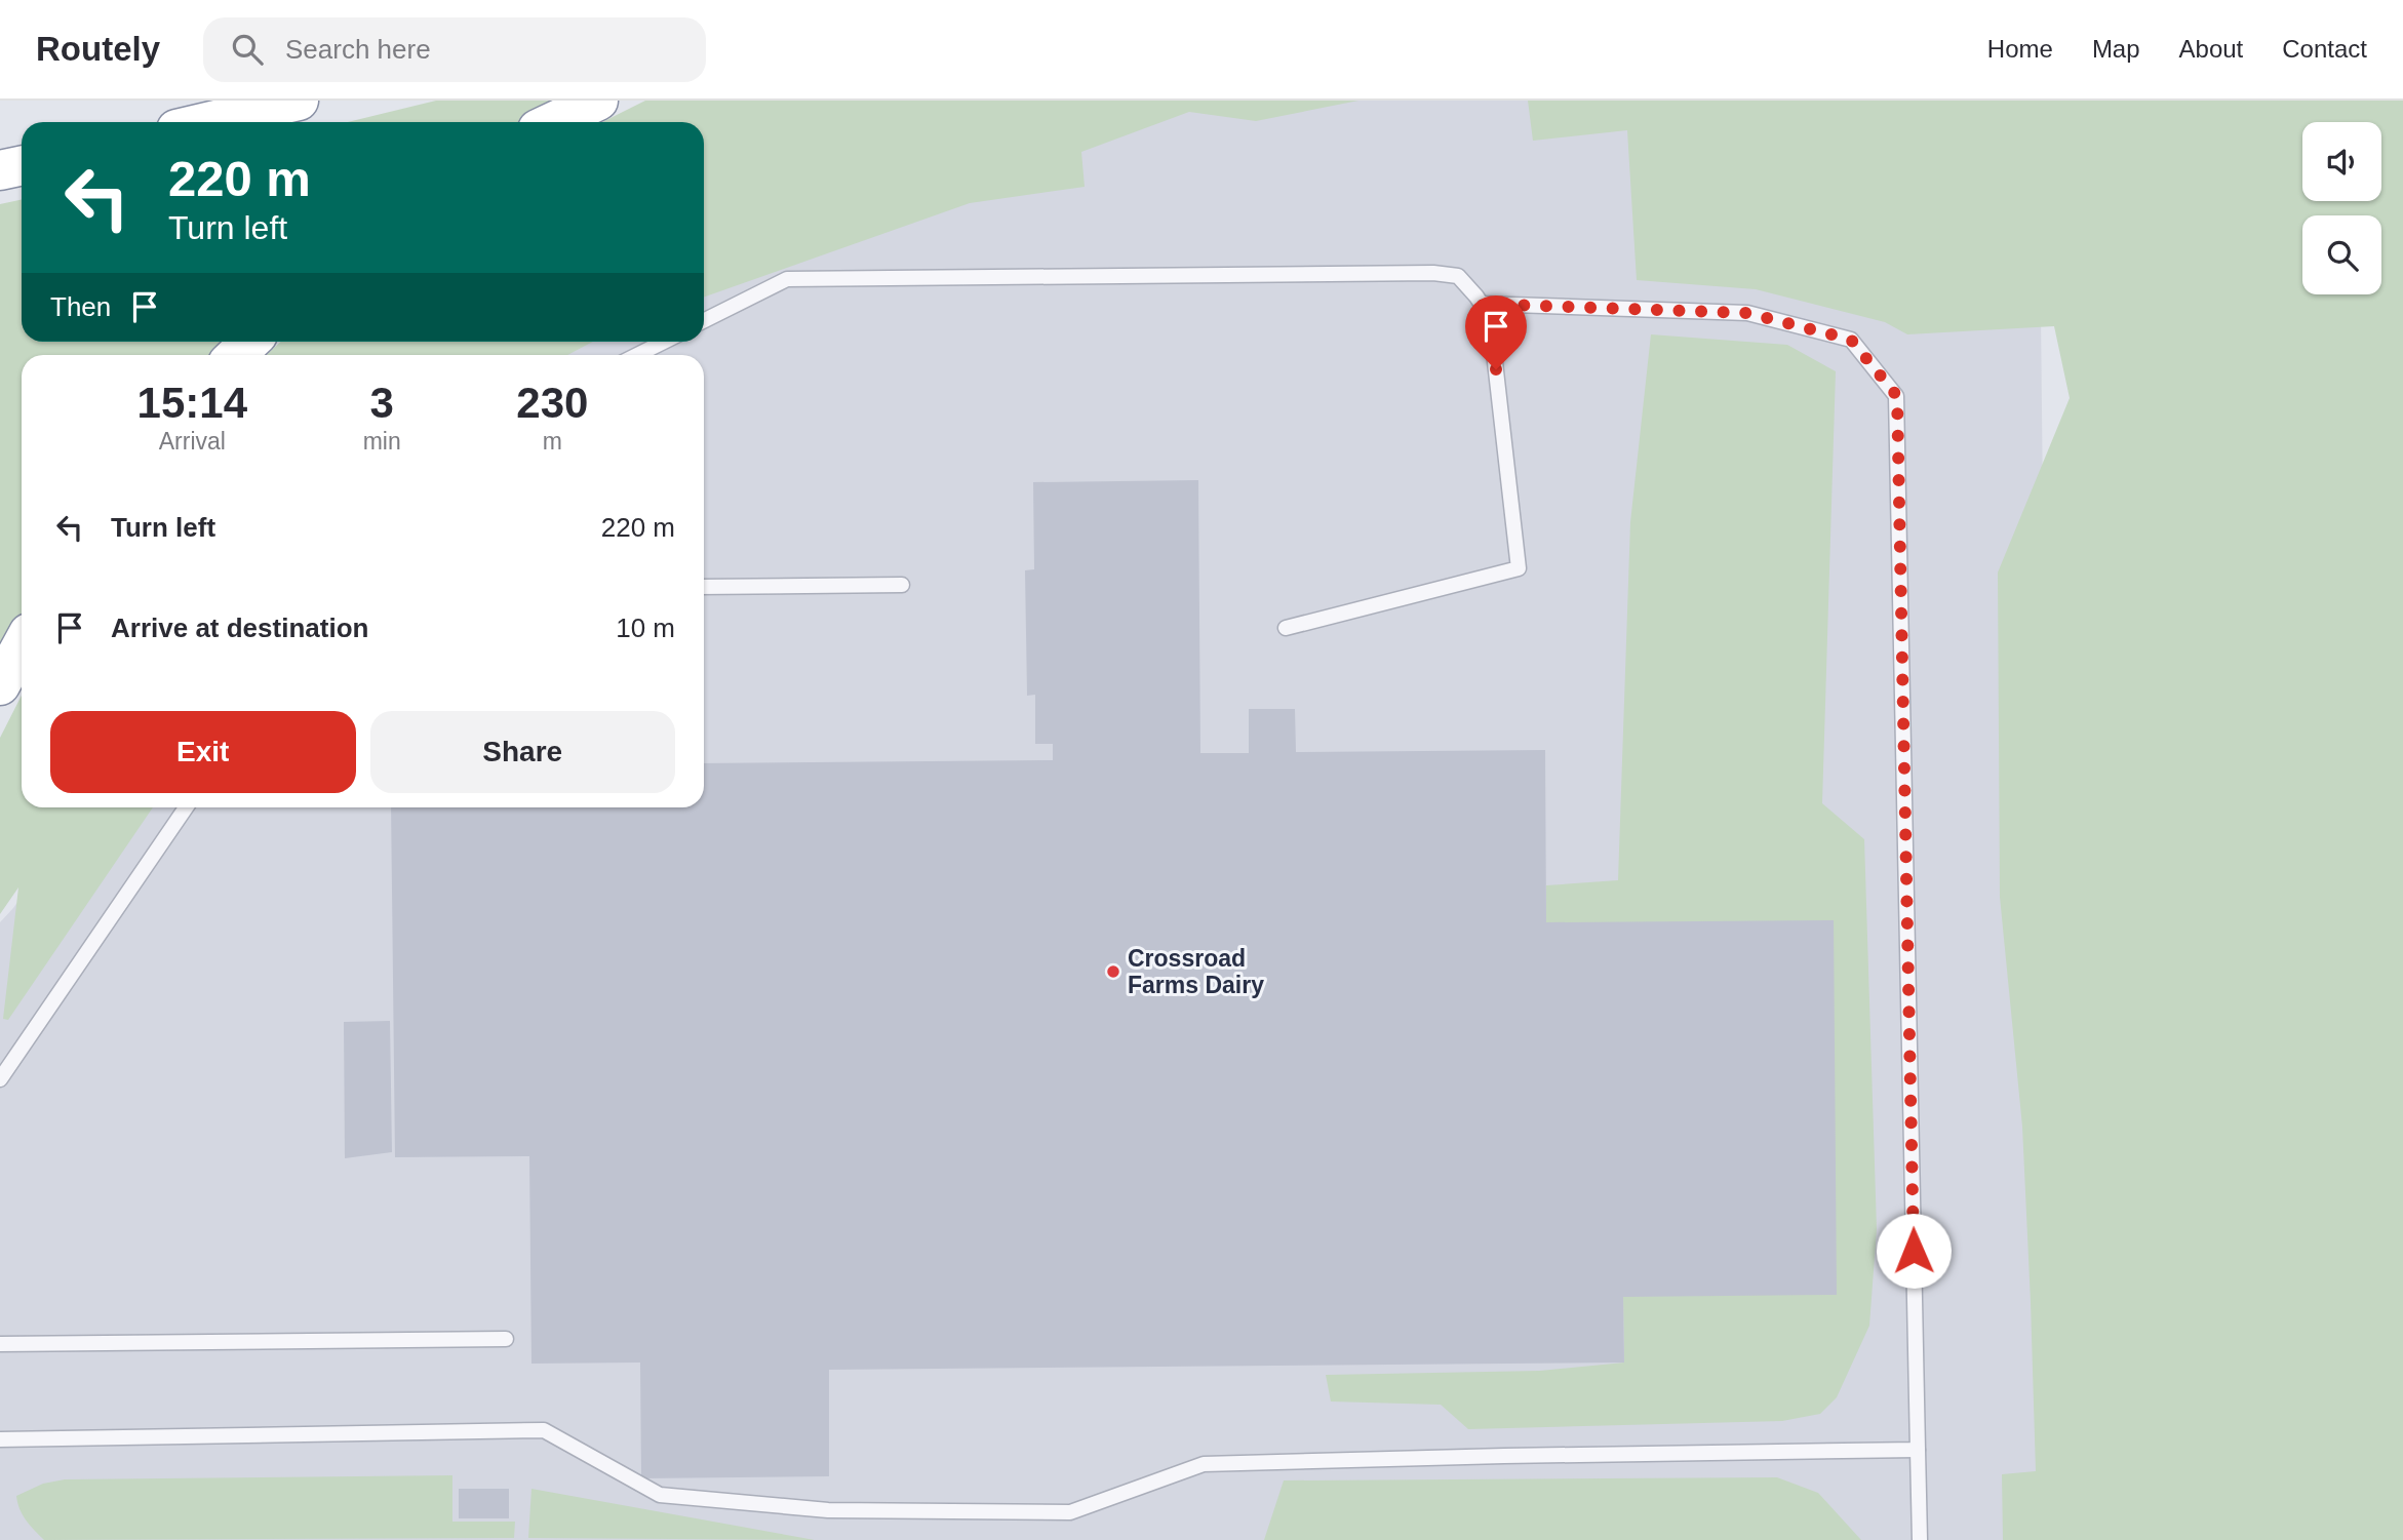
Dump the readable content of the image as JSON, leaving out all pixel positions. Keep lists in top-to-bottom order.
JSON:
{
  "places": ["Crossroad Farms Dairy"],
  "page": {
    "header": "Routely",
    "search": "Search here",
    "nav": [
      "Home",
      "Map",
      "About",
      "Contact"
    ],
    "turn": ["220 m", "Turn left"],
    "then": "Then",
    "eta": [
      "15:14",
      "Arrival",
      "3",
      "min",
      "230",
      "m"
    ],
    "list": [
      {
        "name": "Turn left",
        "value": "220 m"
      },
      {
        "name": "Arrive at destination",
        "value": "10 m"
      }
    ],
    "buttons": ["Exit", "Share"]
  }
}
